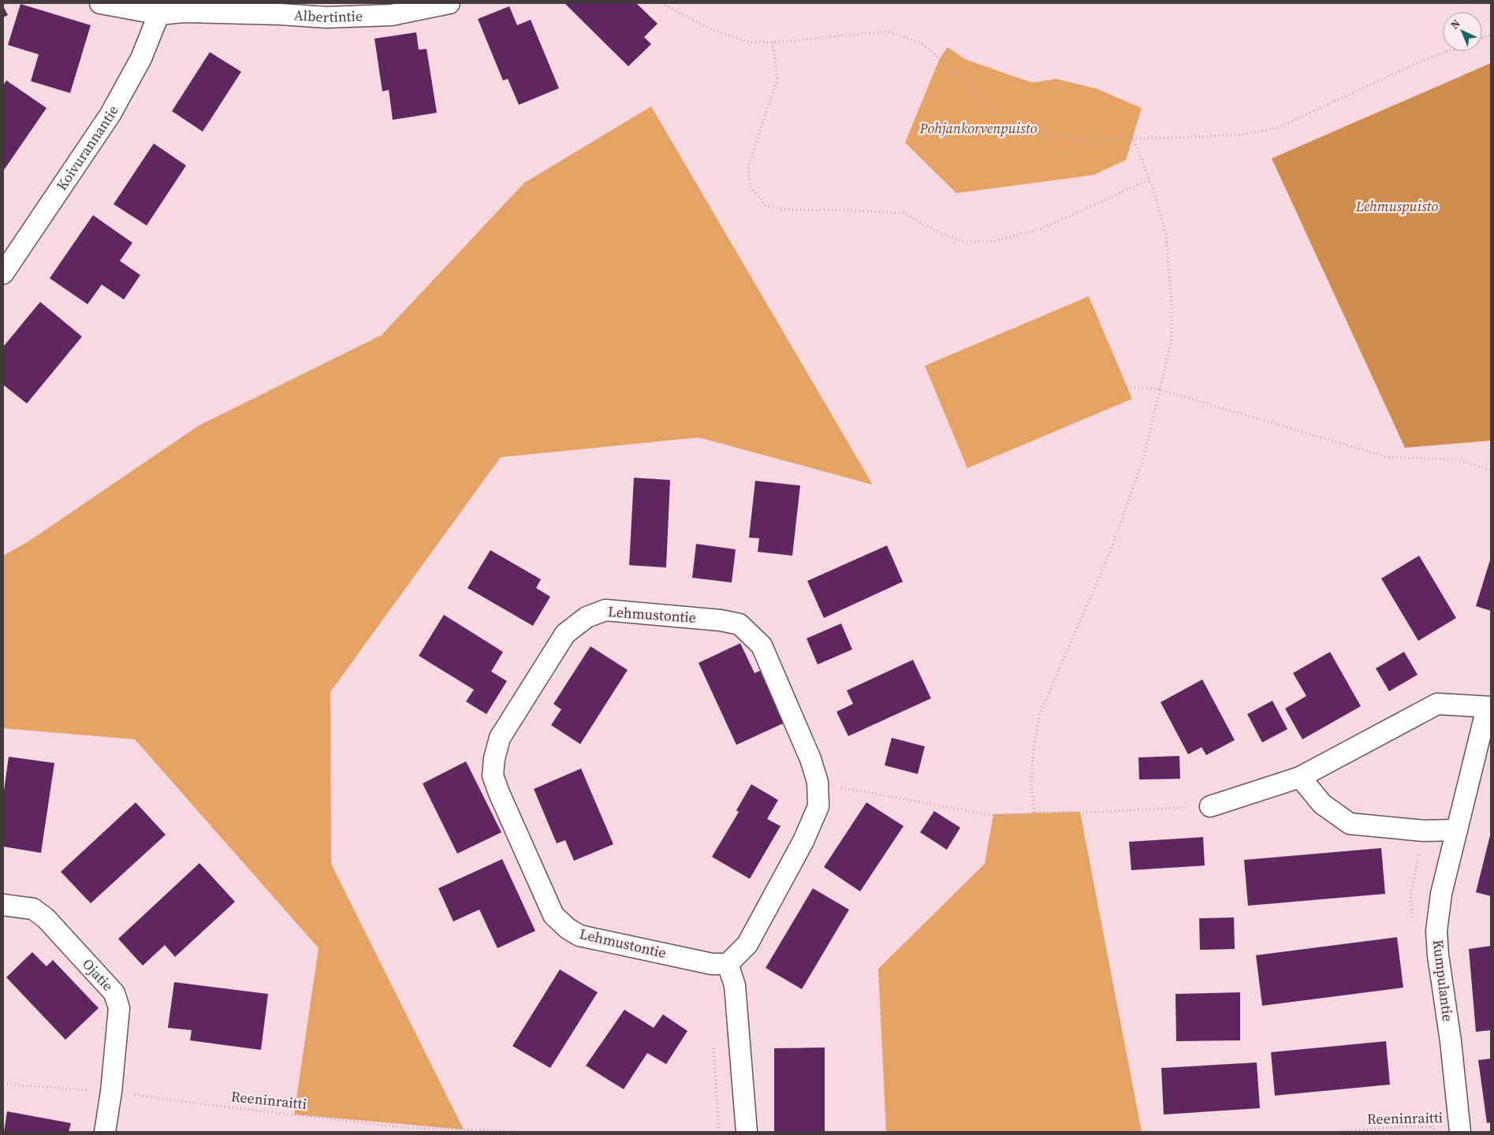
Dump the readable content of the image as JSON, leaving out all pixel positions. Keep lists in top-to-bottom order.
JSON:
{
  "streets": {
    "street": [
      "Albertintie",
      "Koivurannantie",
      "Lehmustontie",
      "Ojatie",
      "Kumpulantie"
    ],
    "path": ["Reeninraitti"]
  },
  "crossings": [
    ["Albertintie", "Koivurannantie"],
    ["Ojatie", "Reeninraitti"],
    ["Kumpulantie", "Reeninraitti"]
  ],
  "parks": ["Pohjankorvenpuisto", "Lehmuspuisto"],
  "north": "top left"
}
